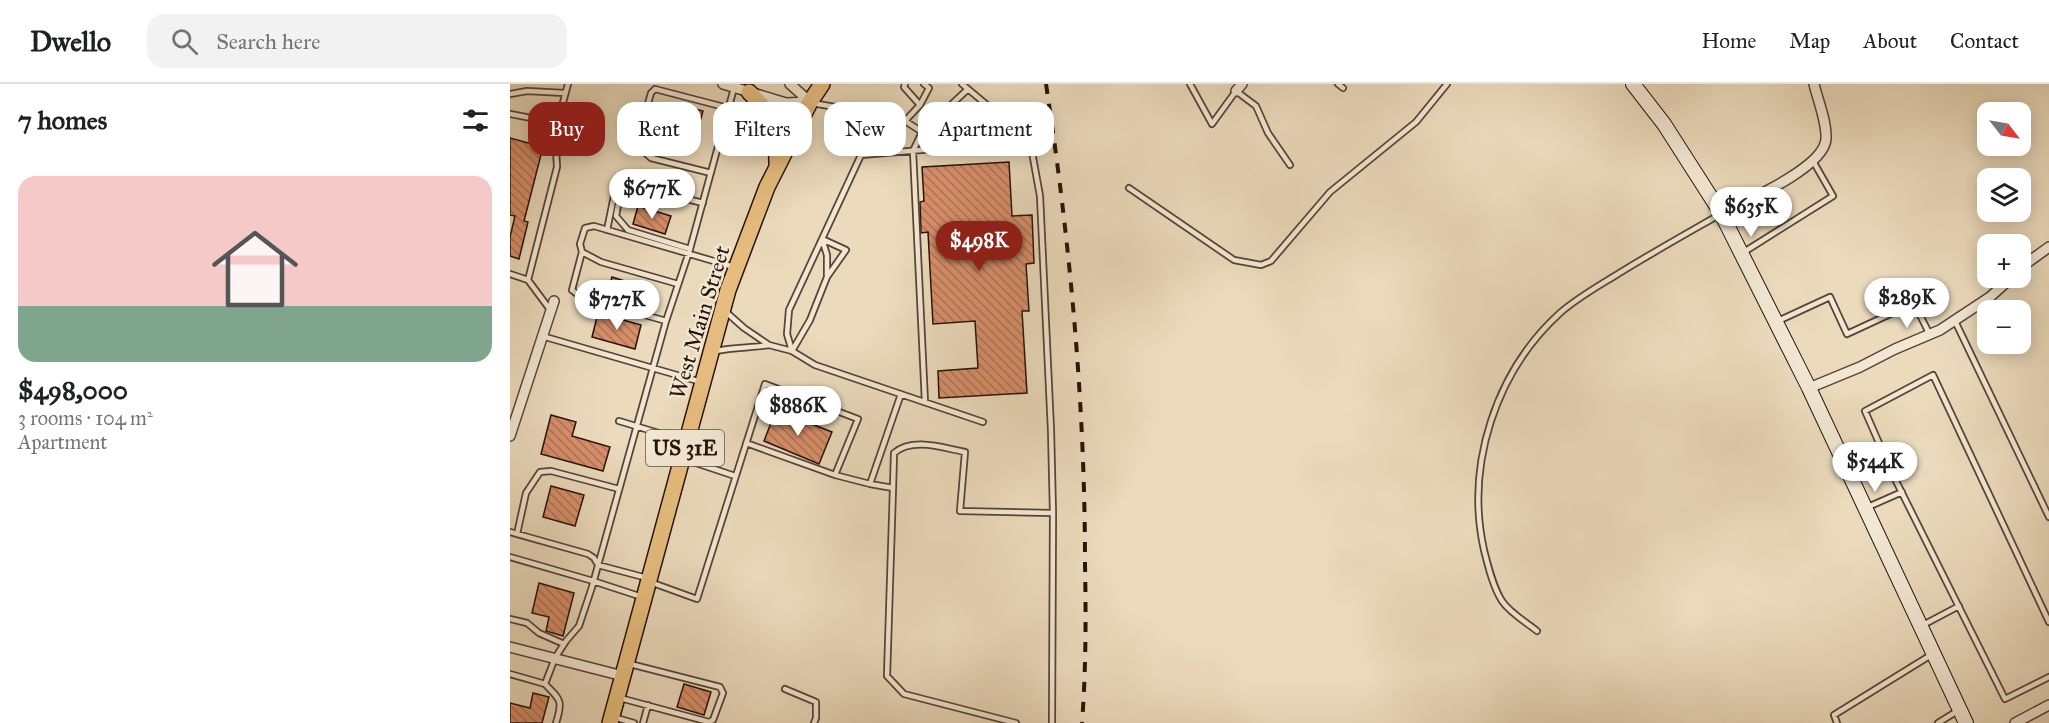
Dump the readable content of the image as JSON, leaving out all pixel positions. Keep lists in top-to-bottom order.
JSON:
{
  "streets": {
    "main road": ["West Main Street", "US 31E"]
  },
  "north": "bottom right",
  "page": {
    "header": "Dwello",
    "search": "Search here",
    "nav": [
      "Home",
      "Map",
      "About",
      "Contact"
    ],
    "heading": "7 homes",
    "map_buttons": ["+", "−"],
    "chip": [
      "Buy",
      "Rent",
      "Filters",
      "New",
      "Apartment"
    ],
    "list": [
      {
        "name": "$498,000",
        "note": "3 rooms · 104 m² · Apartment"
      }
    ],
    "price": [
      "$677K",
      "$635K",
      "$498K",
      "$289K",
      "$727K",
      "$886K",
      "$544K"
    ]
  }
}
